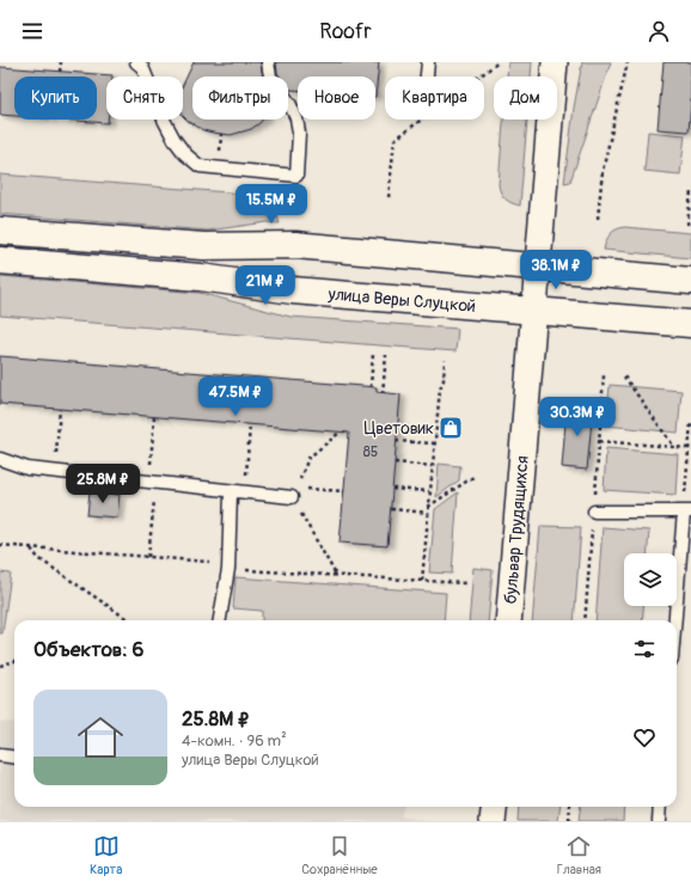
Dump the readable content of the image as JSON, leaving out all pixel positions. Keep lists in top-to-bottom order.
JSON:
{
  "streets": {
    "street": ["улица Веры Слуцкой", "бульвар Трудящихся"]
  },
  "crossings": [
    ["улица Веры Слуцкой", "бульвар Трудящихся"]
  ],
  "places": {
    "shop": ["Цветовик"]
  },
  "house_numbers": ["85"],
  "page": {
    "header": "Roofr",
    "chip": [
      "Купить",
      "Снять",
      "Фильтры",
      "Новое",
      "Квартира",
      "Дом"
    ],
    "price": [
      "15.5M ₽",
      "38.1M ₽",
      "21M ₽",
      "47.5M ₽",
      "30.3M ₽",
      "25.8M ₽"
    ],
    "heading": "Объектов: 6",
    "list": [
      {
        "name": "25.8M ₽",
        "note": "4-комн. · 96 m² · улица Веры Слуцкой"
      }
    ],
    "tabs": ["Карта", "Сохранённые", "Главная"]
  }
}
